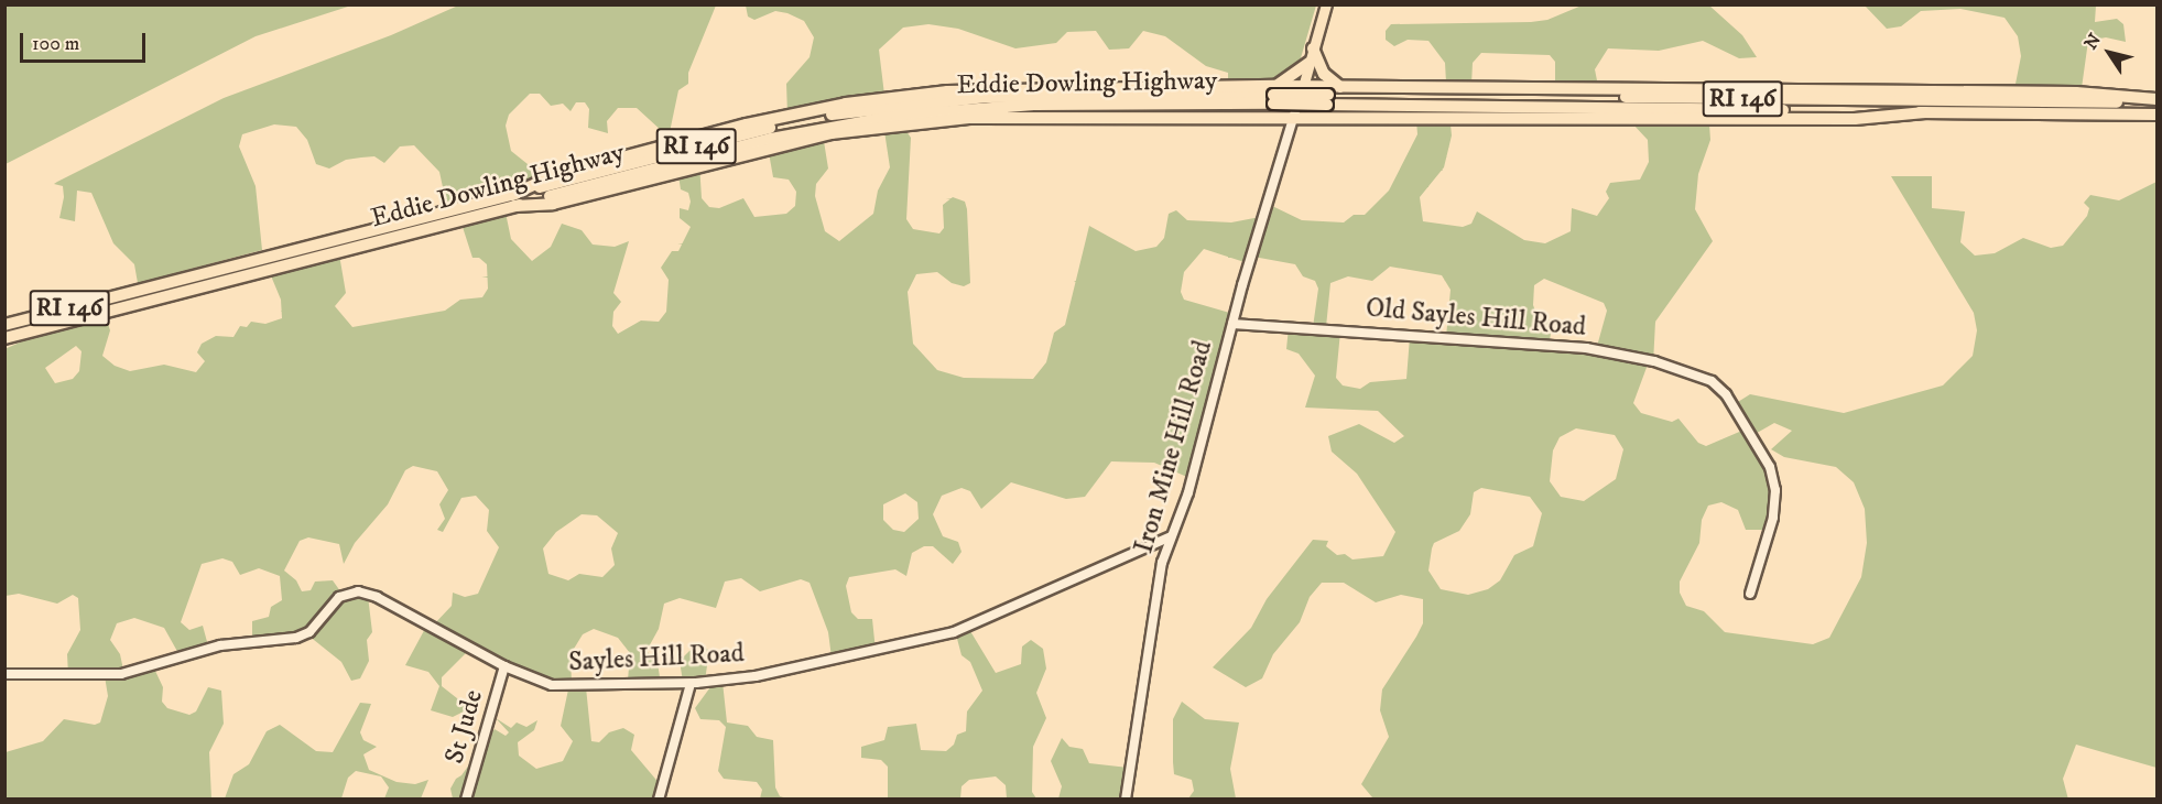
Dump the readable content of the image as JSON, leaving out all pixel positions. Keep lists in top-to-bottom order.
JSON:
{
  "streets": {
    "highway": ["Eddie Dowling Highway", "RI 146"],
    "street": [
      "Old Sayles Hill Road",
      "Iron Mine Hill Road",
      "Sayles Hill Road",
      "St Jude"
    ]
  },
  "crossings": [
    ["Eddie Dowling Highway", "RI 146"],
    ["Old Sayles Hill Road", "Iron Mine Hill Road"],
    ["Iron Mine Hill Road", "Sayles Hill Road"],
    ["Sayles Hill Road", "St Jude"]
  ],
  "scale_bar": "100 m",
  "north": "top left"
}
